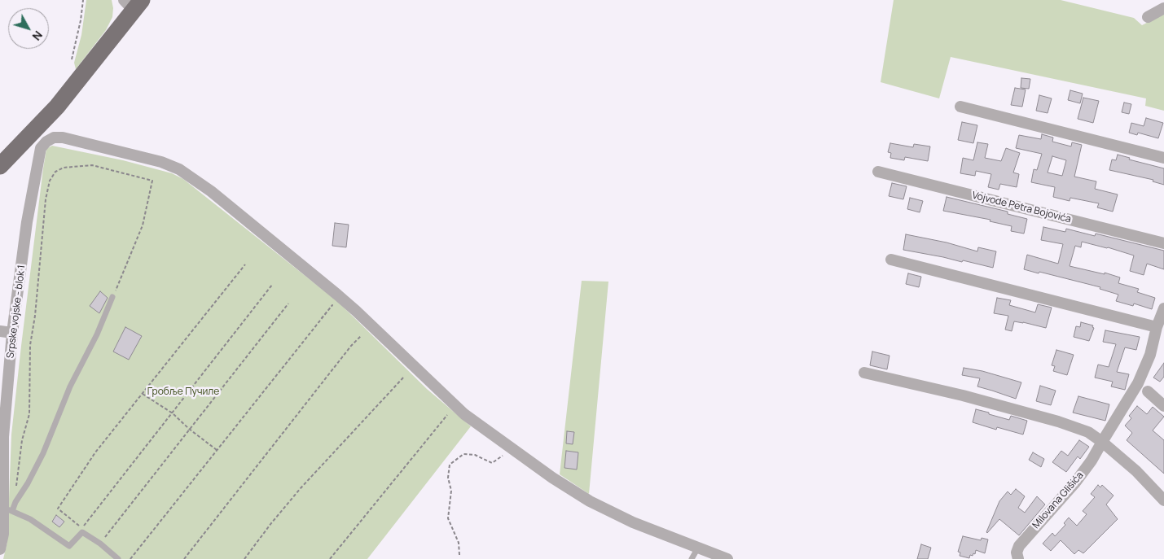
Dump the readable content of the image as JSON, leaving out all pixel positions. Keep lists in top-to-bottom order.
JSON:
{
  "streets": {
    "street": ["Vojvode Petra Bojovića", "Srpske vojske - blok 1", "Milovana Glišića"]
  },
  "parks": ["Гробље Пучиле"],
  "north": "bottom right"
}
